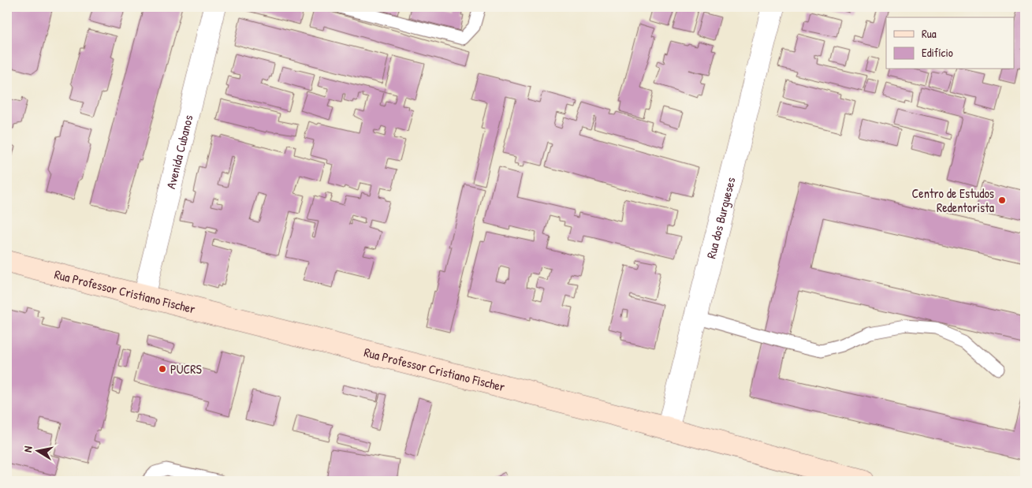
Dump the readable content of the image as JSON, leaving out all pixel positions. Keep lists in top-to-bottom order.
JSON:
{
  "streets": {
    "main road": ["Rua Professor Cristiano Fischer"],
    "street": ["Avenida Cubanos", "Rua dos Burgueses"]
  },
  "crossings": [
    ["Avenida Cubanos", "Rua Professor Cristiano Fischer"],
    ["Rua dos Burgueses", "Rua Professor Cristiano Fischer"]
  ],
  "places": ["Centro de Estudos Redentorista", "PUCRS"],
  "legend": ["Rua", "Edifício"],
  "north": "left"
}
